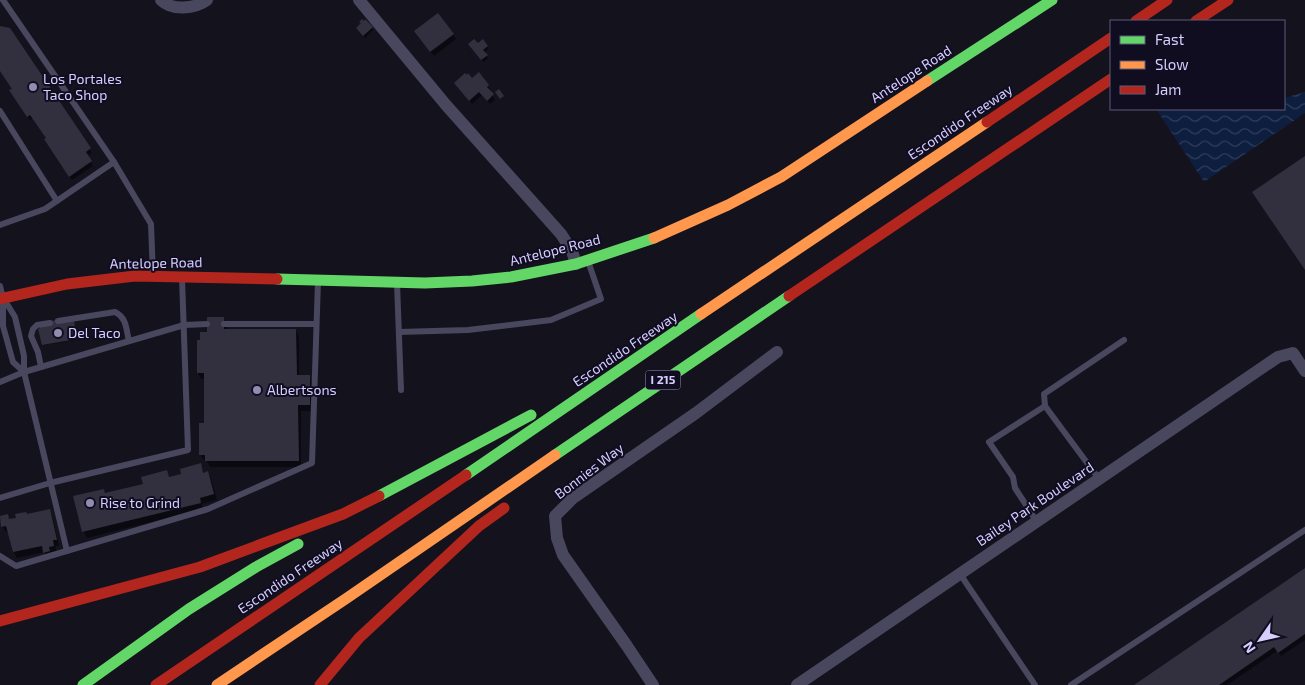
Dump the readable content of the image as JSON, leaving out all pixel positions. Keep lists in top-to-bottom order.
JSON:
{
  "streets": {
    "main road": ["Antelope Road", "Escondido Freeway", "I 215"],
    "street": ["Bonnies Way", "Bailey Park Boulevard"]
  },
  "places": [
    "Los Portales Taco Shop",
    "Del Taco",
    "Albertsons",
    "Rise to Grind"
  ],
  "legend": ["Fast", "Slow", "Jam"],
  "north": "bottom left"
}
